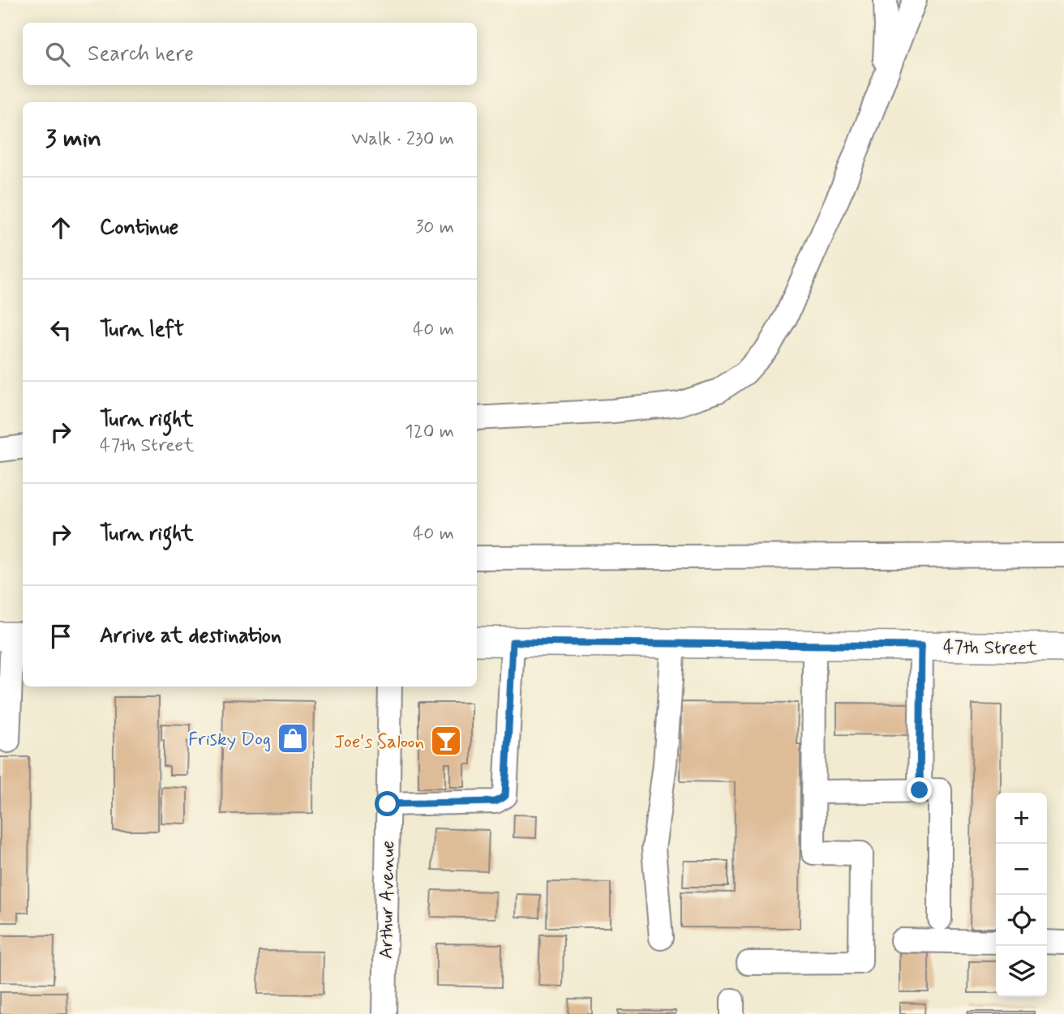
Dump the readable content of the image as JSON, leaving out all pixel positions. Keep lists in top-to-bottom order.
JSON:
{
  "streets": {
    "main road": ["47th Street"],
    "street": ["Arthur Avenue"]
  },
  "places": {
    "shop": ["Frisky Dog"],
    "bar": ["Joe's Saloon"]
  },
  "page": {
    "search": "Search here",
    "heading": ["3 min", "Walk · 230 m"],
    "list": [
      ["Continue", "30 m"],
      ["Turn left", "40 m"],
      ["Turn right", "47th Street", "120 m"],
      ["Turn right", "40 m"],
      "Arrive at destination"
    ],
    "map_buttons": ["+", "−"]
  }
}
